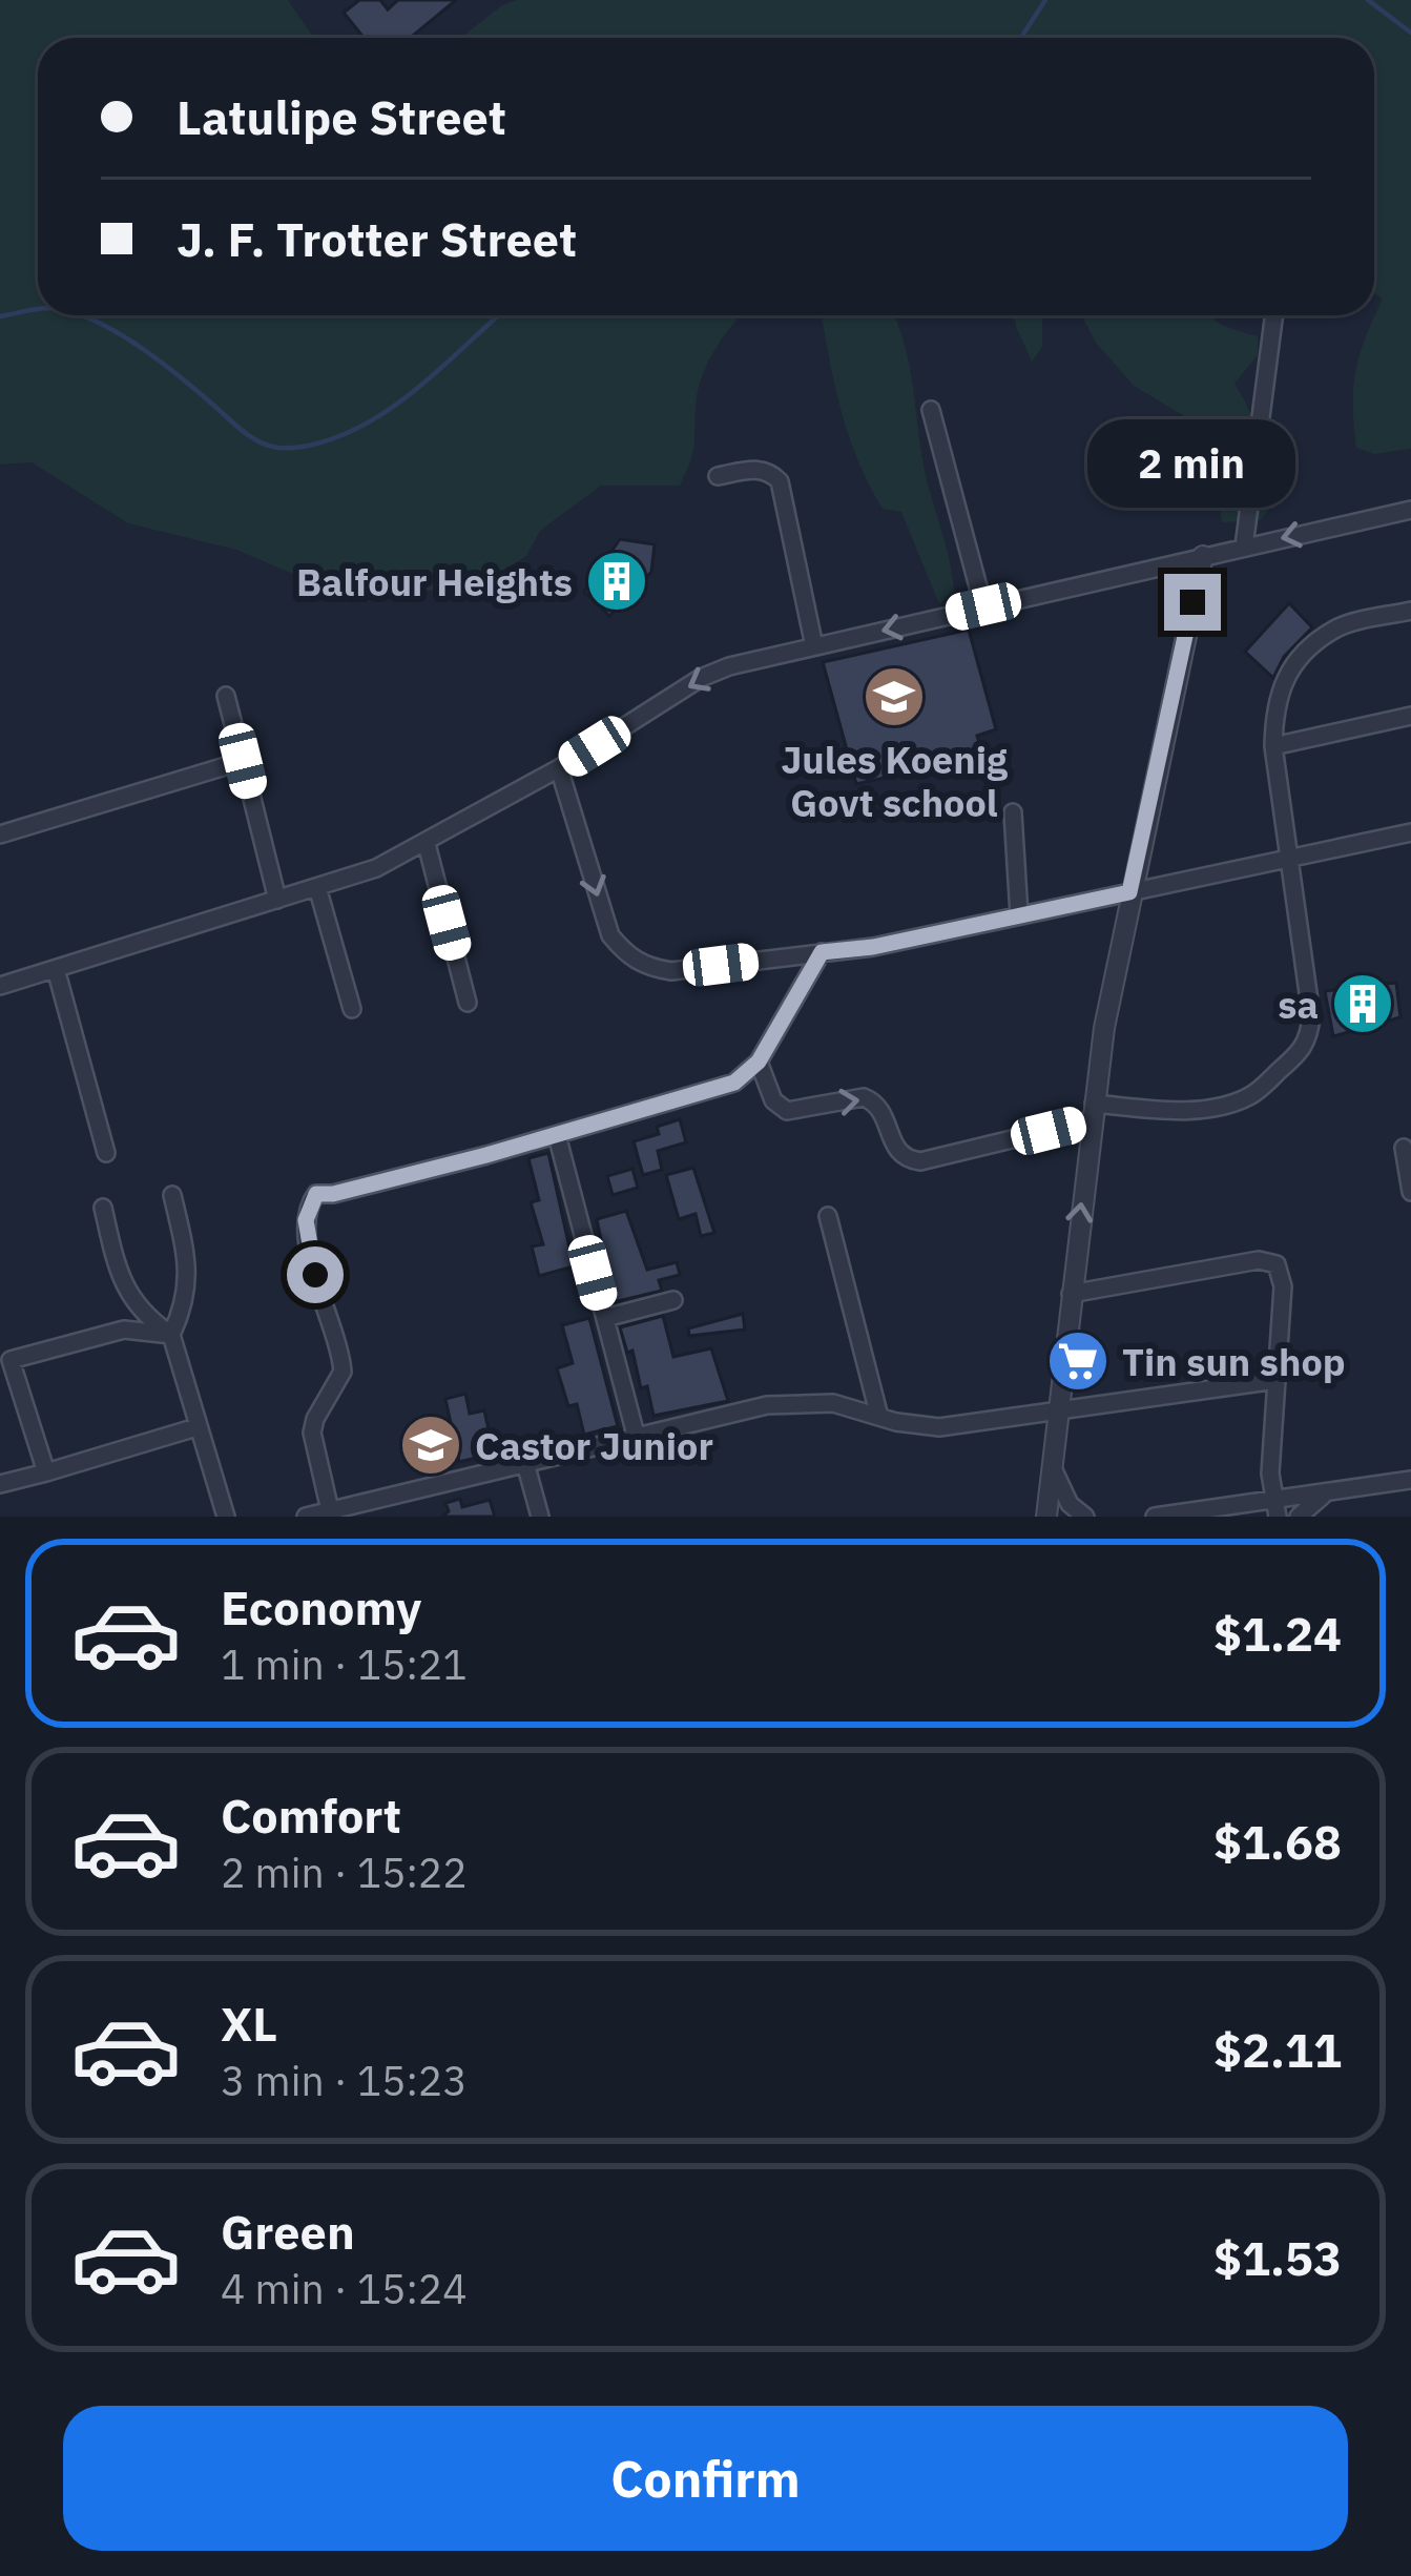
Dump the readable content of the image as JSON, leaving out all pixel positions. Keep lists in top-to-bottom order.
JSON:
{
  "places": {
    "building": ["Balfour Heights", "sa"],
    "school or university": ["Jules Koenig Govt school", "Castor Junior"],
    "supermarket": ["Tin sun shop"]
  },
  "page": {
    "banner": ["Latulipe Street", "J. F. Trotter Street"],
    "bubble": "2 min",
    "list": [
      {
        "name": "Economy",
        "note": "1 min · 15:21",
        "value": "$1.24"
      },
      {
        "name": "Comfort",
        "note": "2 min · 15:22",
        "value": "$1.68"
      },
      {
        "name": "XL",
        "note": "3 min · 15:23",
        "value": "$2.11"
      },
      {
        "name": "Green",
        "note": "4 min · 15:24",
        "value": "$1.53"
      }
    ],
    "buttons": "Confirm"
  }
}
